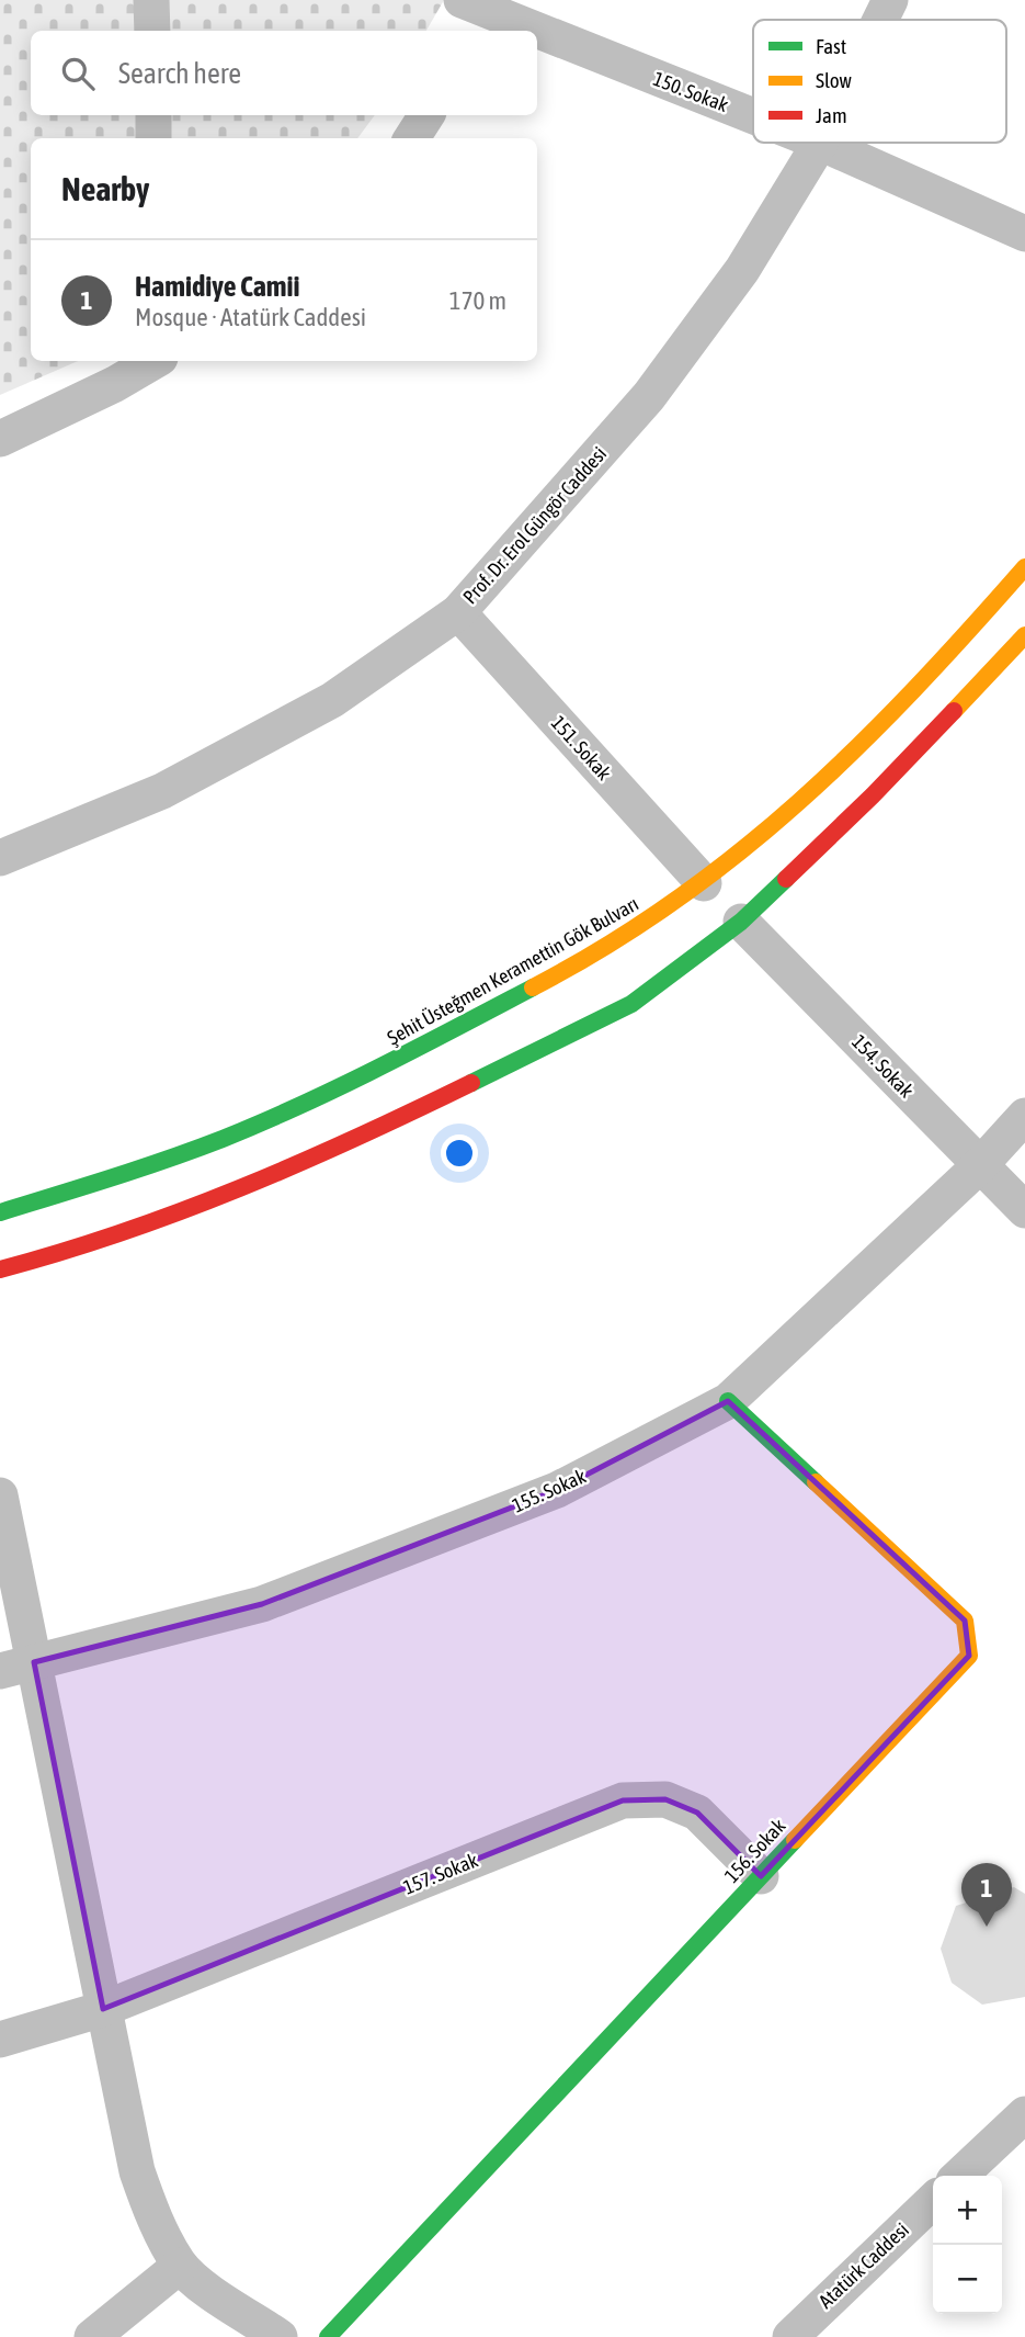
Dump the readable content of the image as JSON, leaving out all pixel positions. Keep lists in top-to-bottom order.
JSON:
{
  "streets": {
    "main road": ["Şehit Üsteğmen Keramettin Gök Bulvarı", "156. Sokak"],
    "street": [
      "150. Sokak",
      "Prof. Dr. Erol Güngör Caddesi",
      "151. Sokak",
      "154. Sokak",
      "155. Sokak",
      "157. Sokak",
      "Atatürk Caddesi"
    ]
  },
  "crossings": [
    ["150. Sokak", "Prof. Dr. Erol Güngör Caddesi"],
    ["Prof. Dr. Erol Güngör Caddesi", "151. Sokak"],
    ["151. Sokak", "Şehit Üsteğmen Keramettin Gök Bulvarı"],
    ["154. Sokak", "155. Sokak"],
    ["155. Sokak", "156. Sokak"],
    ["156. Sokak", "157. Sokak"]
  ],
  "legend": ["Fast", "Slow", "Jam"],
  "page": {
    "search": "Search here",
    "heading": "Nearby",
    "list": [
      {
        "mark": "1",
        "name": "Hamidiye Camii",
        "note": "Mosque · Atatürk Caddesi",
        "value": "170 m"
      }
    ],
    "pins": "1",
    "map_buttons": ["+", "−"]
  }
}
